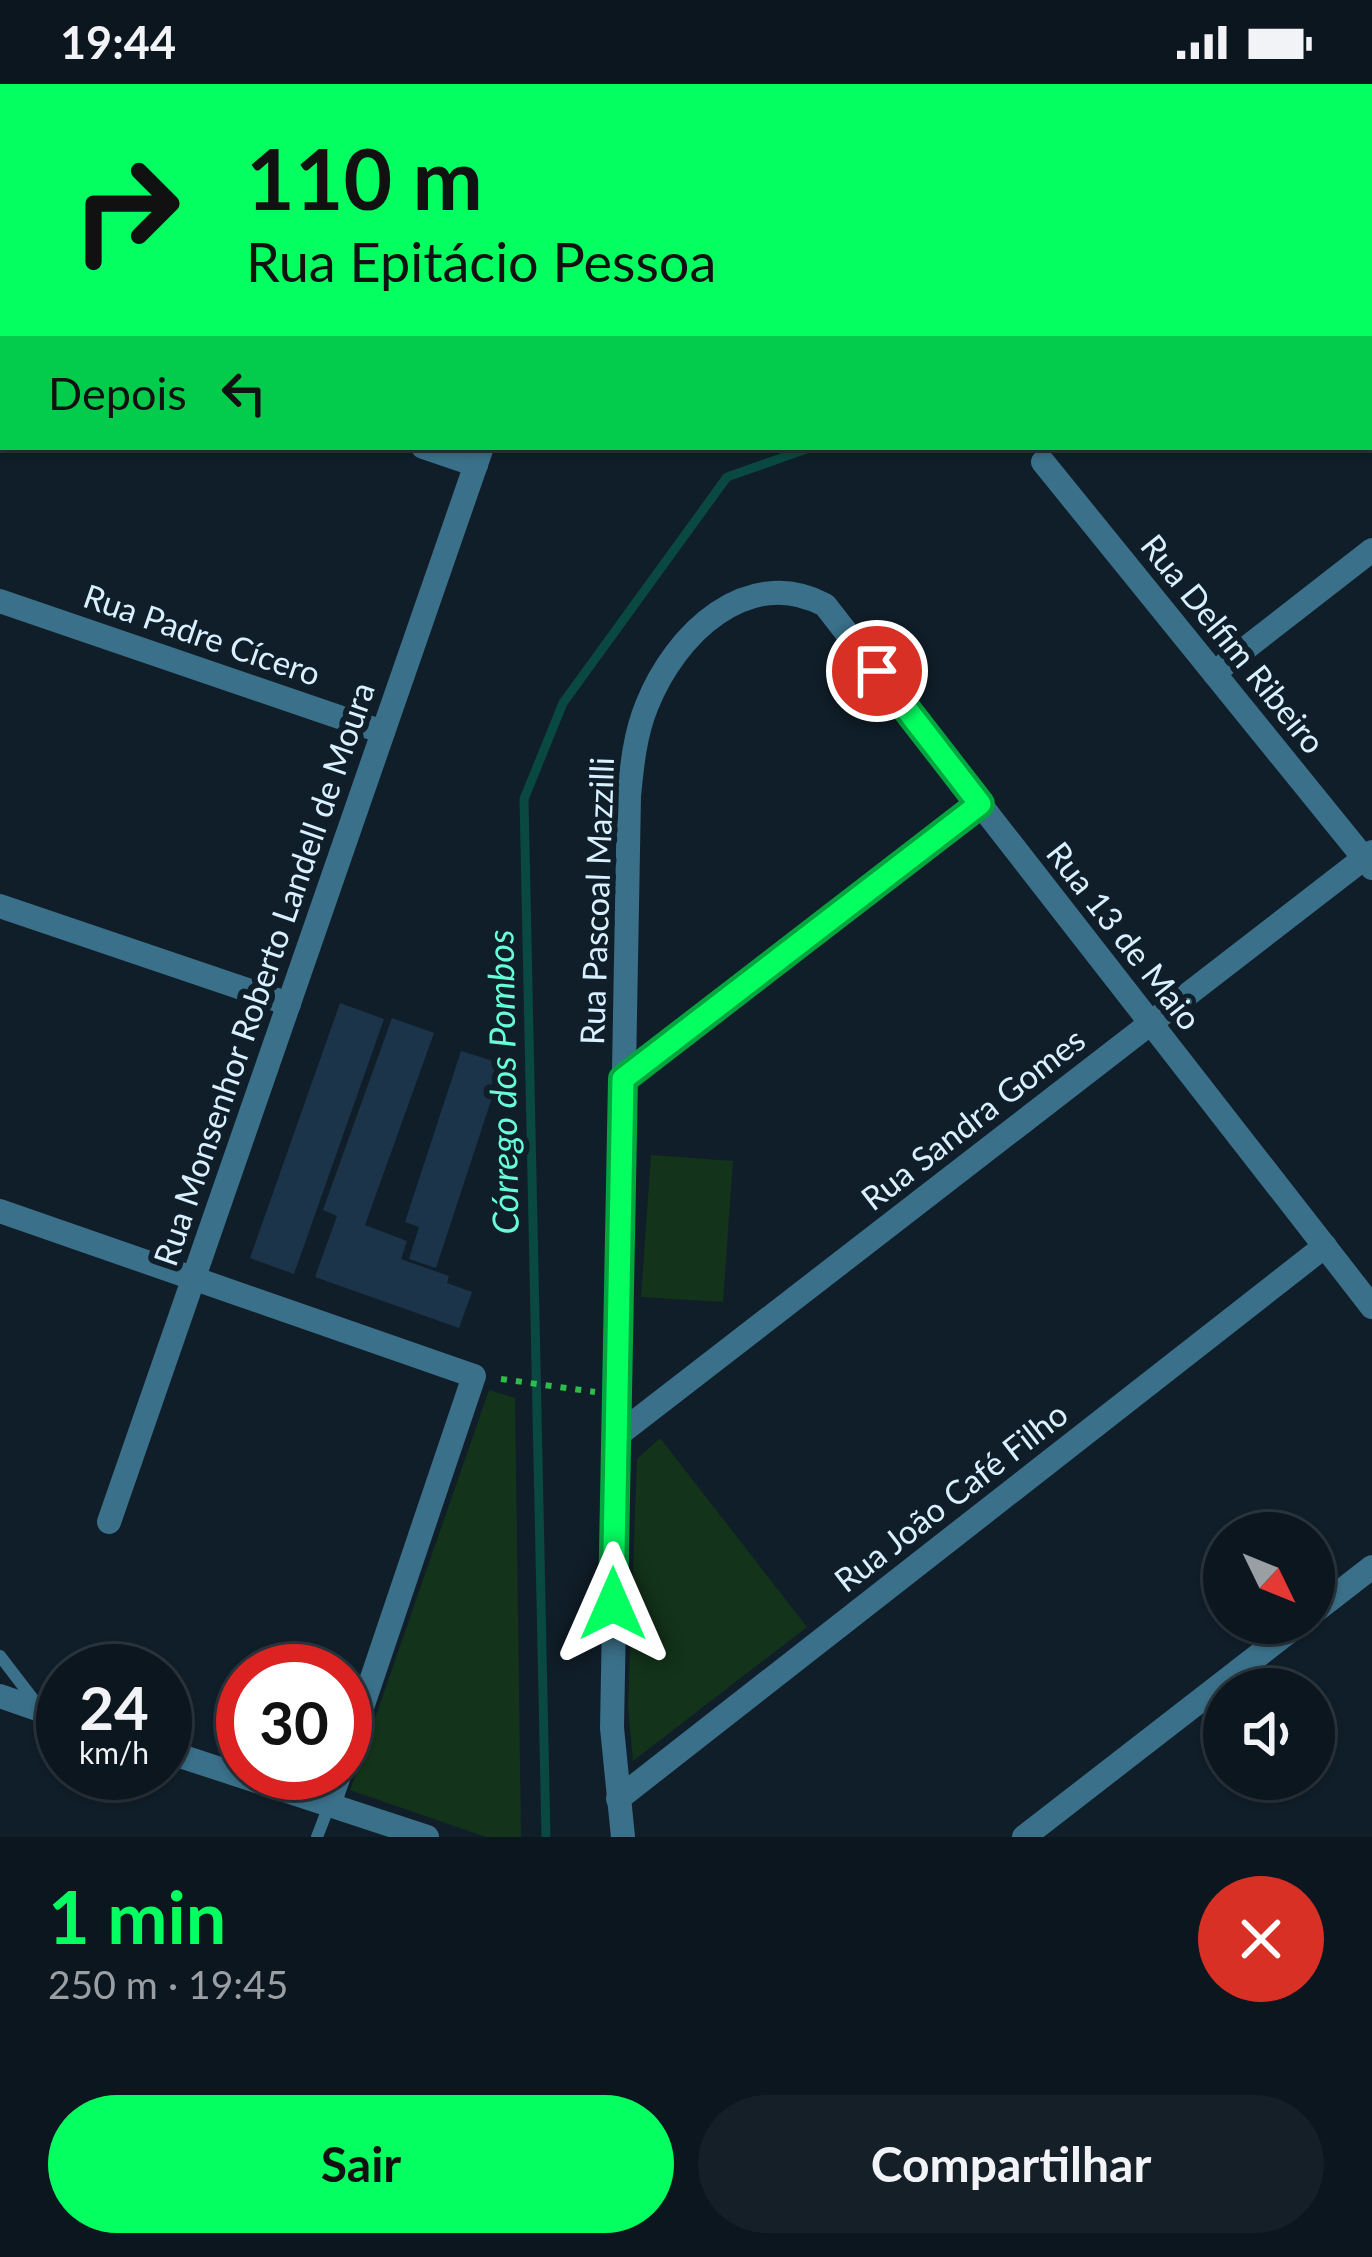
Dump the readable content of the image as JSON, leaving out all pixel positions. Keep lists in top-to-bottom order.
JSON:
{
  "streets": {
    "street": [
      "Rua Padre Cícero",
      "Rua Delfim Ribeiro",
      "Rua Pascoal Mazzilli",
      "Rua 13 de Maio",
      "Rua Monsenhor Roberto Landell de Moura",
      "Rua Sandra Gomes",
      "Rua João Café Filho"
    ]
  },
  "crossings": [
    ["Rua Padre Cícero", "Rua Monsenhor Roberto Landell de Moura"],
    ["Rua Delfim Ribeiro", "Rua Sandra Gomes"],
    ["Rua Pascoal Mazzilli", "Rua 13 de Maio"],
    ["Rua Pascoal Mazzilli", "Rua Sandra Gomes"],
    ["Rua Pascoal Mazzilli", "Rua João Café Filho"],
    ["Rua 13 de Maio", "Rua Sandra Gomes"],
    ["Rua 13 de Maio", "Rua João Café Filho"]
  ],
  "water": ["Córrego dos Pombos"],
  "north": "bottom right",
  "page": {
    "status": "19:44",
    "turn": ["110 m", "Rua Epitácio Pessoa"],
    "then": "Depois",
    "speed": "24 km/h",
    "limit": "30",
    "heading": ["1 min", "250 m · 19:45"],
    "buttons": ["Sair", "Compartilhar"]
  }
}
